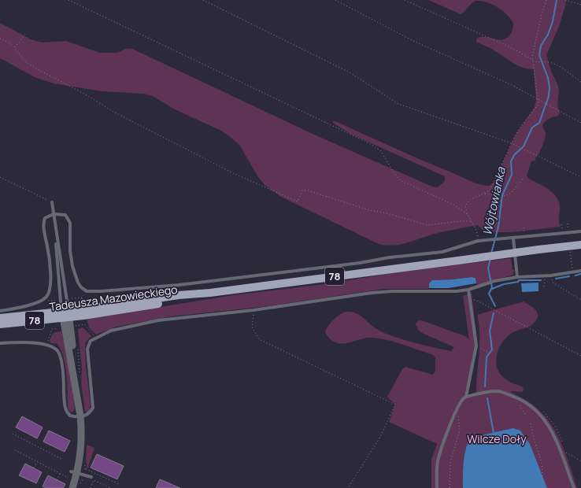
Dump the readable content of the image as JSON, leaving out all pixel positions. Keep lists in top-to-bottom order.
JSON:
{
  "streets": {
    "main road": ["78", "Tadeusza Mazowieckiego"]
  },
  "water": ["Wójtowianka"],
  "parks": ["Wilcze Doły"]
}
